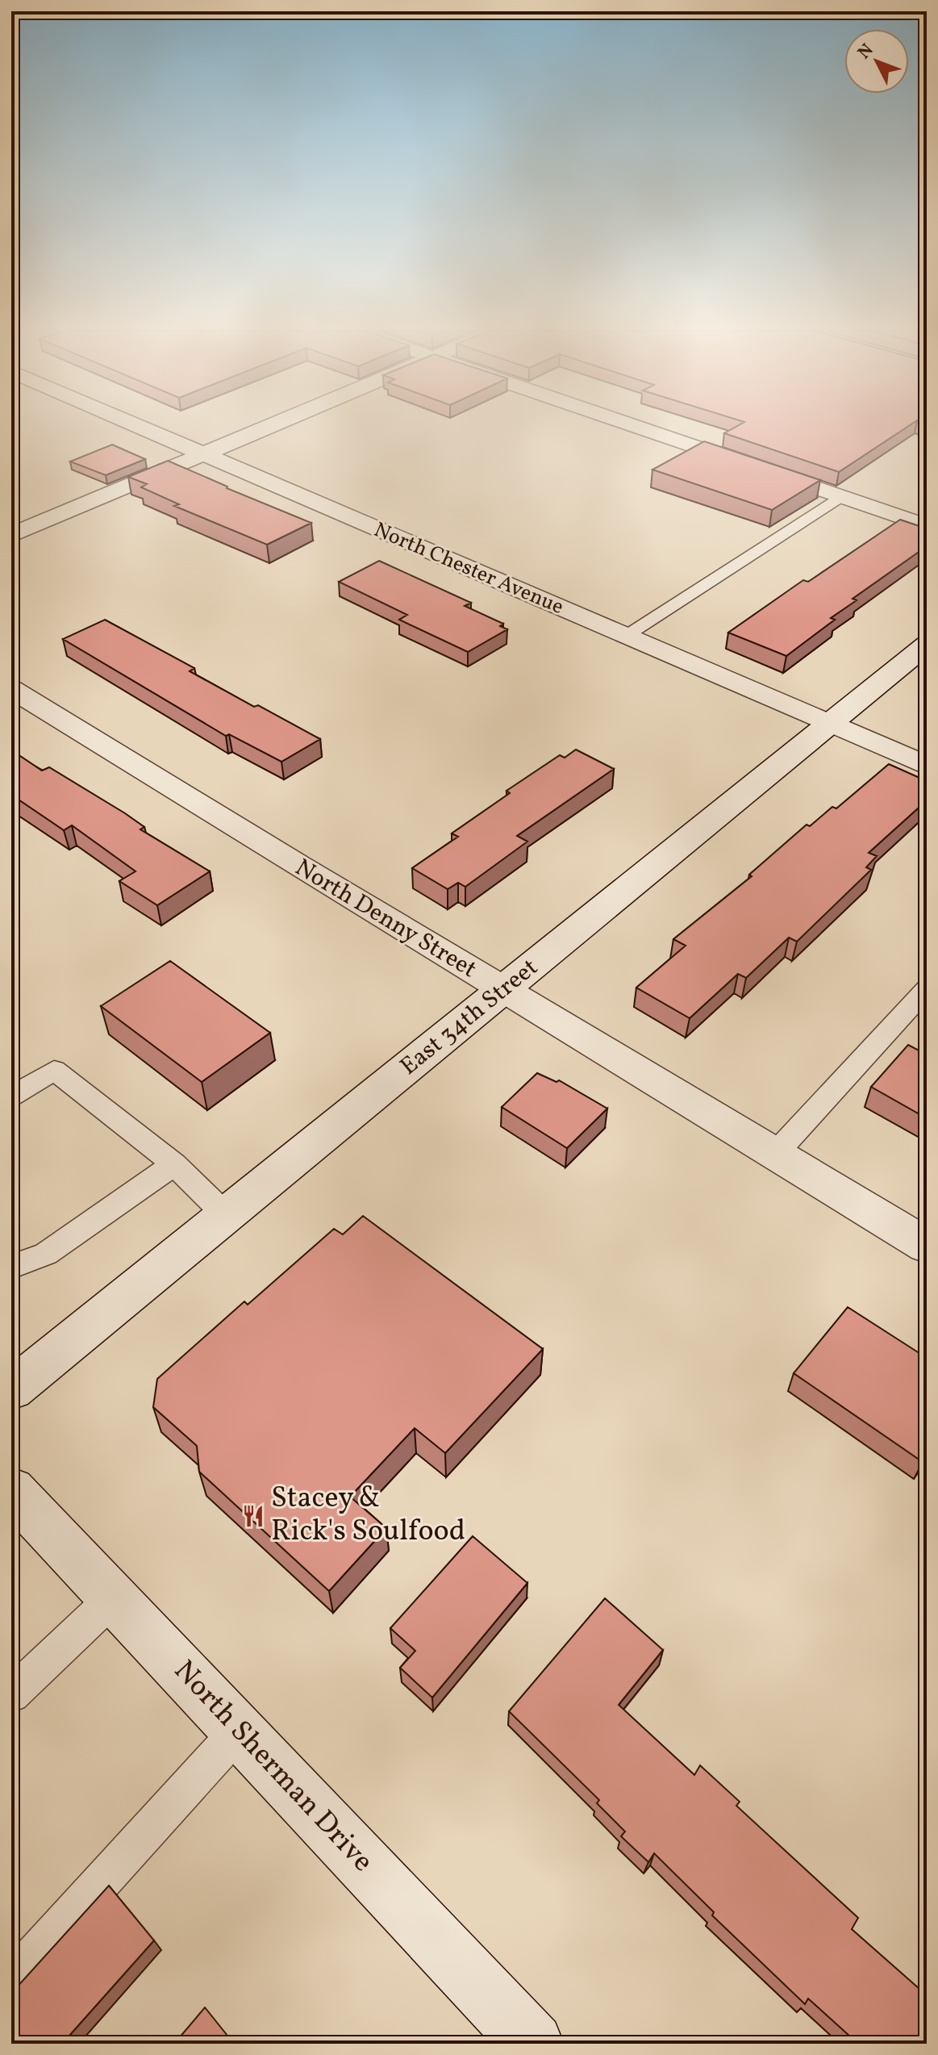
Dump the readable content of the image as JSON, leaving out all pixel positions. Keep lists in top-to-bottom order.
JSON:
{
  "streets": {
    "street": [
      "North Chester Avenue",
      "North Denny Street",
      "East 34th Street",
      "North Sherman Drive"
    ]
  },
  "crossings": [
    ["North Chester Avenue", "East 34th Street"],
    ["North Denny Street", "East 34th Street"]
  ],
  "places": {
    "restaurant": ["Stacey & Rick's Soulfood"]
  },
  "north": "top left"
}
